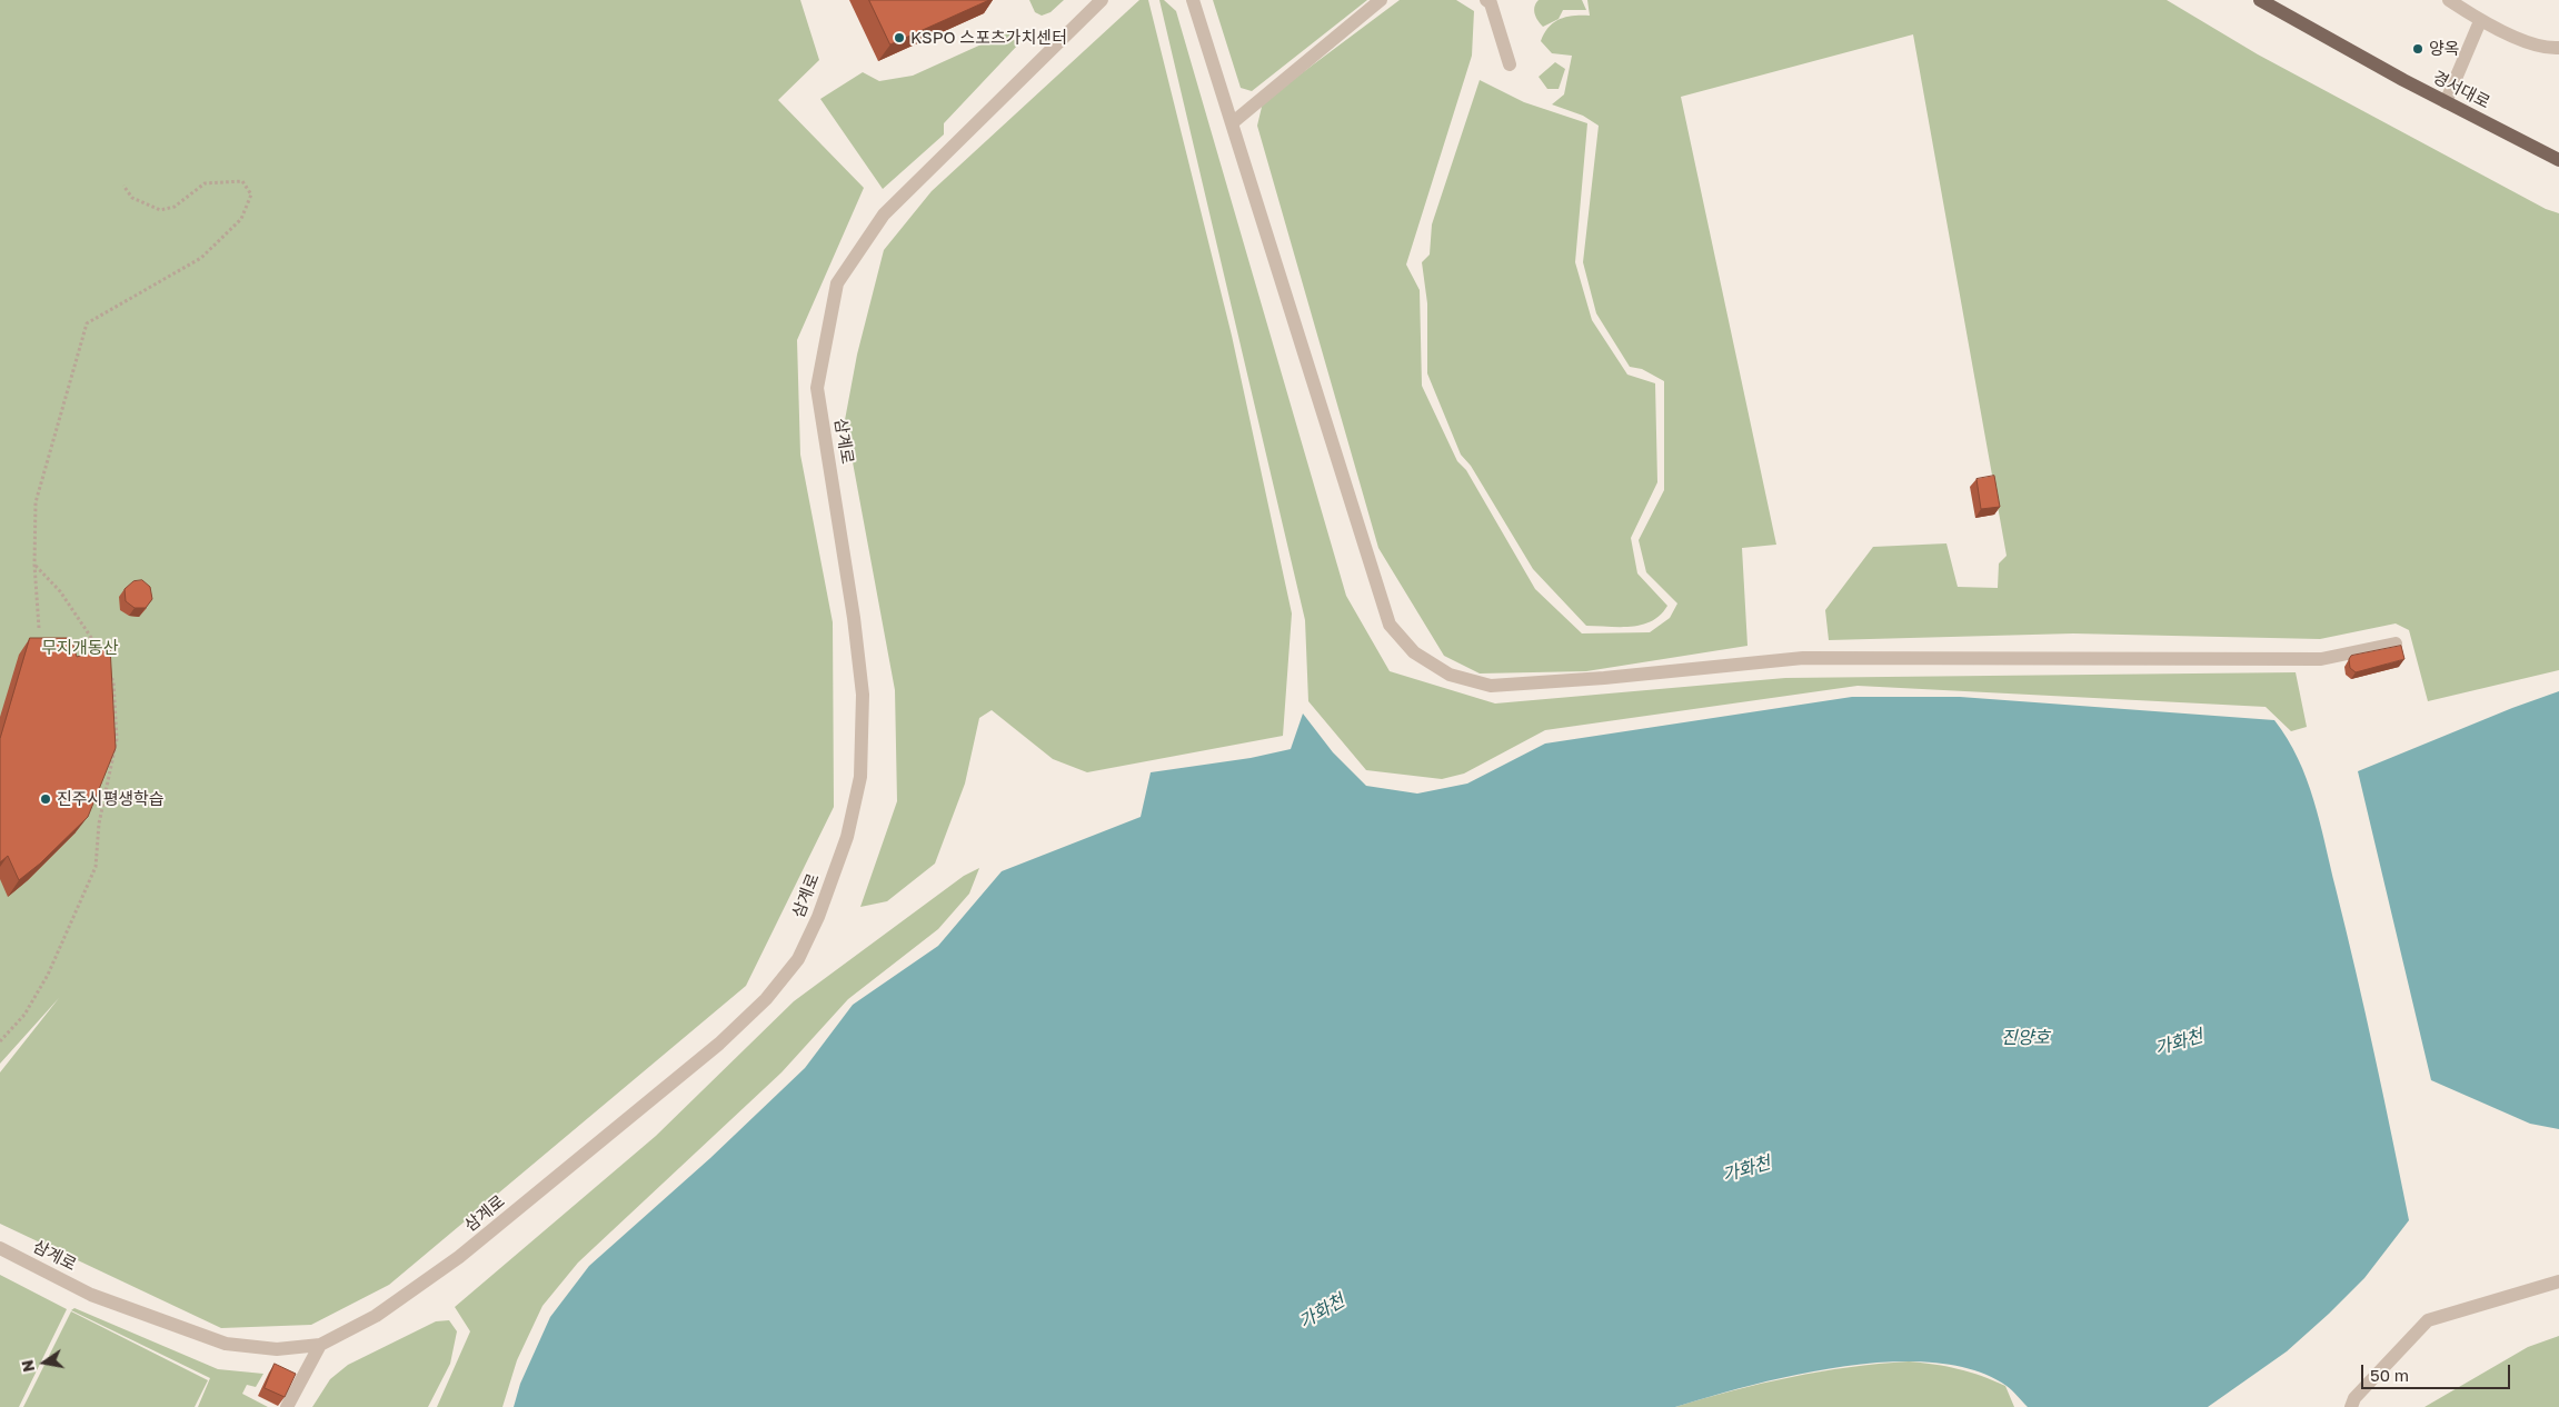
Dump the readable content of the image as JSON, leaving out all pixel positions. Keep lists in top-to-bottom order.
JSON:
{
  "streets": {
    "main road": ["경서대로"],
    "street": ["삼계로"]
  },
  "water": ["진양호", "가화천"],
  "parks": ["무지개동산"],
  "places": ["KSPO 스포츠가치센터", "양옥", "진주시평생학습"],
  "scale_bar": "50 m",
  "north": "left"
}
